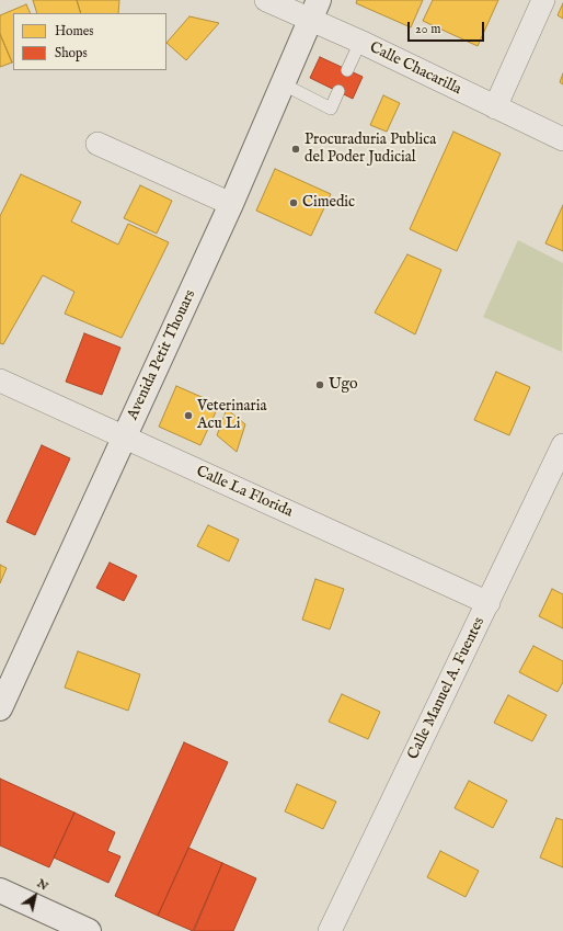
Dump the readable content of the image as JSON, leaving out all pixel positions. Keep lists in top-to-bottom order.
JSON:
{
  "streets": {
    "main road": ["Avenida Petit Thouars"],
    "street": ["Calle Chacarilla", "Calle La Florida", "Calle Manuel A. Fuentes"]
  },
  "crossings": [
    ["Calle Chacarilla", "Avenida Petit Thouars"],
    ["Avenida Petit Thouars", "Calle La Florida"],
    ["Calle La Florida", "Calle Manuel A. Fuentes"]
  ],
  "places": [
    "Procuraduria Publica del Poder Judicial",
    "Cimedic",
    "Ugo",
    "Veterinaria Acu Li"
  ],
  "legend": ["Homes", "Shops"],
  "scale_bar": "20 m",
  "north": "top right"
}
